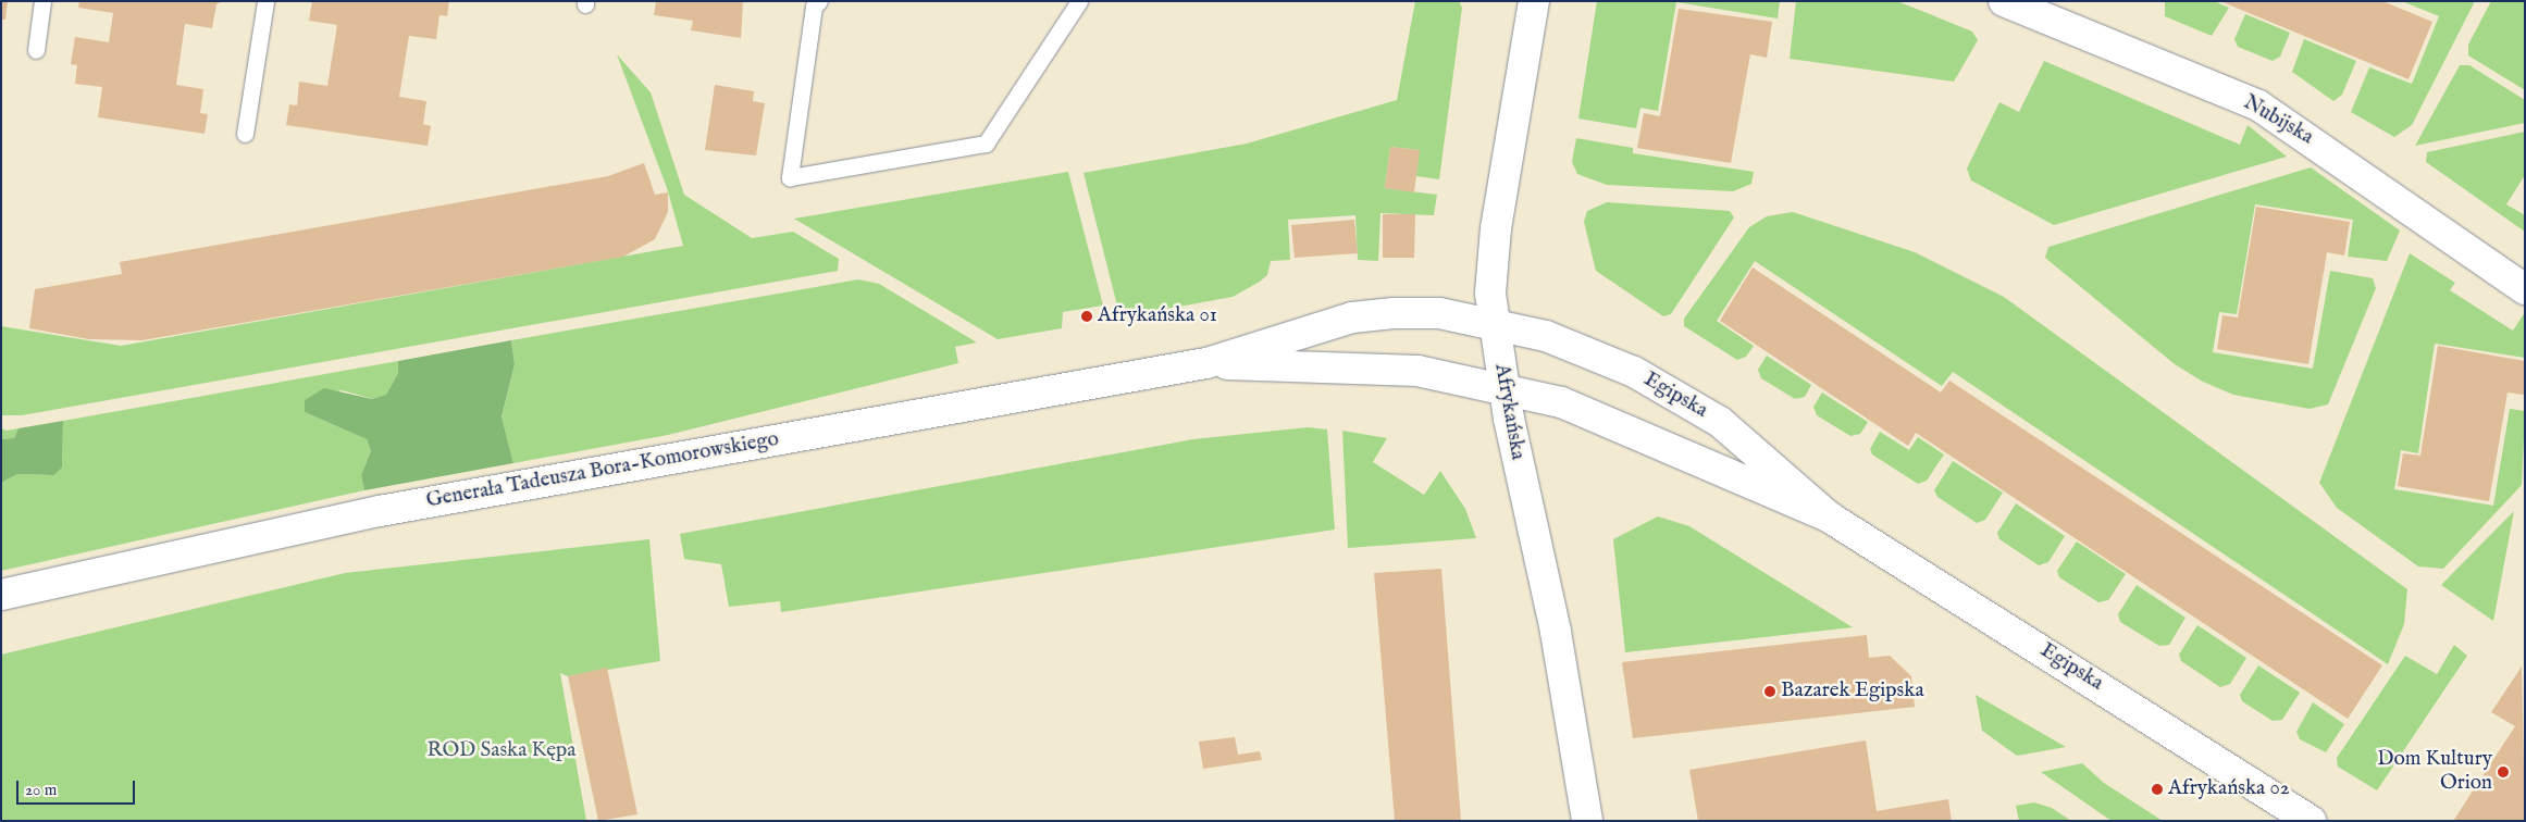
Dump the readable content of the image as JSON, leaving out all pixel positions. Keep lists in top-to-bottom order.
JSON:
{
  "streets": {
    "street": [
      "Nubijska",
      "Egipska",
      "Afrykańska",
      "Generała Tadeusza Bora-Komorowskiego"
    ]
  },
  "crossings": [
    ["Egipska", "Afrykańska"],
    ["Egipska", "Generała Tadeusza Bora-Komorowskiego"],
    ["Afrykańska", "Generała Tadeusza Bora-Komorowskiego"]
  ],
  "parks": ["ROD Saska Kępa"],
  "places": [
    "Afrykańska 01",
    "Bazarek Egipska",
    "Dom Kultury Orion",
    "Afrykańska 02"
  ],
  "scale_bar": "20 m"
}
